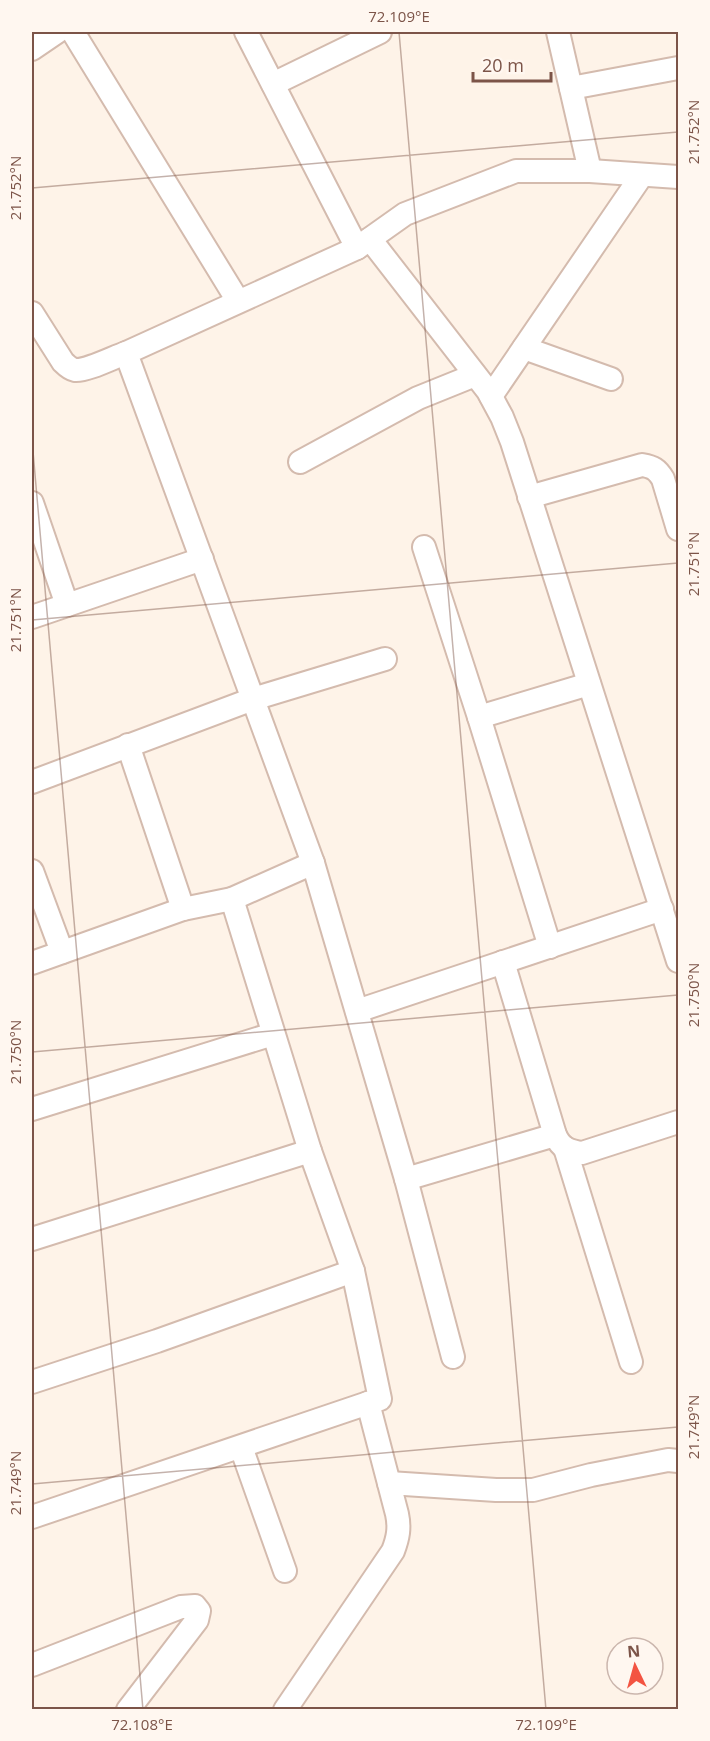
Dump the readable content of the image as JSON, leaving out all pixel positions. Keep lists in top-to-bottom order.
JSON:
{
  "scale_bar": "20 m",
  "north": "top",
  "coordinates": [
    "72.109°E",
    "21.752°N",
    "21.751°N",
    "21.750°N",
    "21.749°N",
    "72.108°E"
  ]
}
